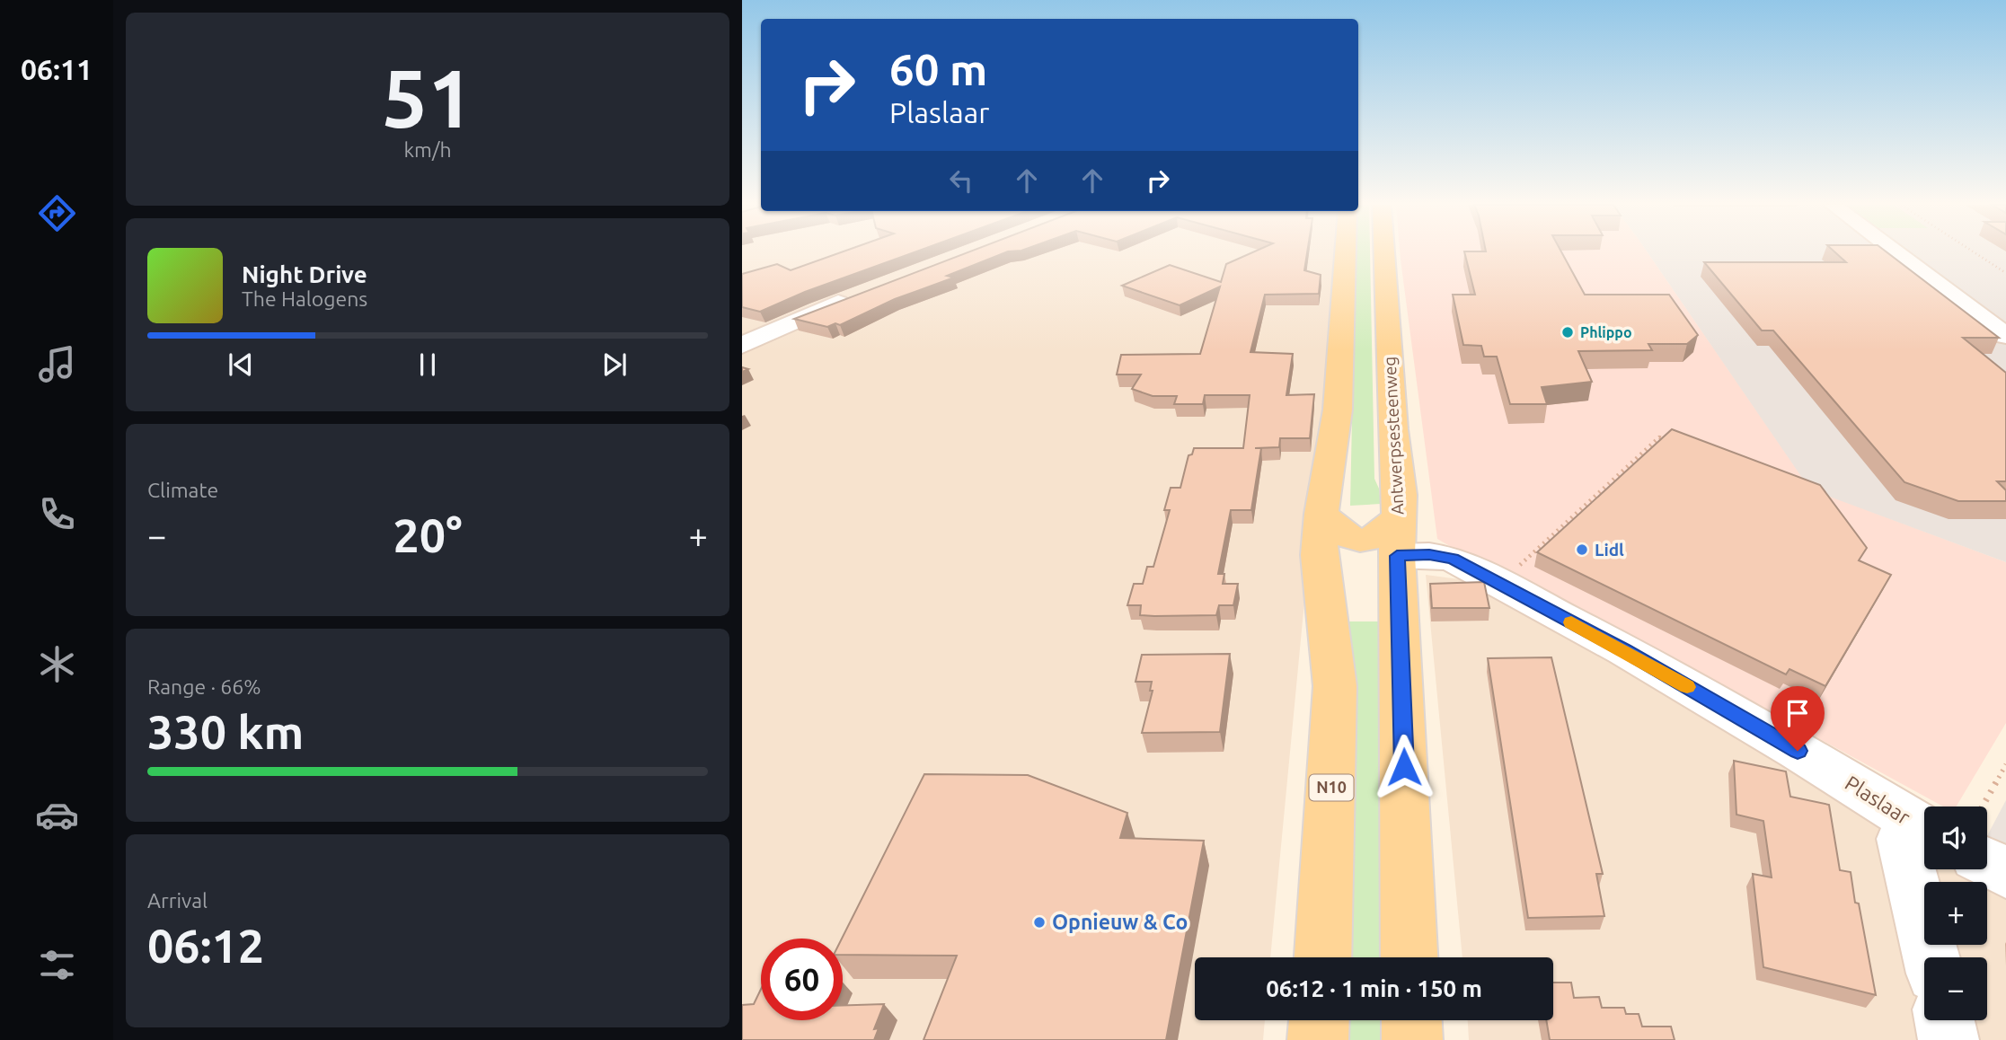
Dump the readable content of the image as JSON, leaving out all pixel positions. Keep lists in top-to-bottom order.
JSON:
{
  "streets": {
    "main road": ["Antwerpsesteenweg", "N10"],
    "street": ["Plaslaar"]
  },
  "crossings": [
    ["Antwerpsesteenweg", "Plaslaar"]
  ],
  "places": ["Phlippo", "Lidl", "Opnieuw & Co"],
  "page": {
    "tabs": "06:11",
    "tile": [
      ["51", "km/h"],
      "Climate",
      ["Range · 66%", "330 km"],
      ["Arrival", "06:12"]
    ],
    "turn": ["60 m", "Plaslaar"],
    "song": ["Night Drive", "The Halogens"],
    "heat": ["−", "20°", "+"],
    "map_buttons": ["+", "−"],
    "limit": "60",
    "trip": "06:12 · 1 min · 150 m"
  }
}
